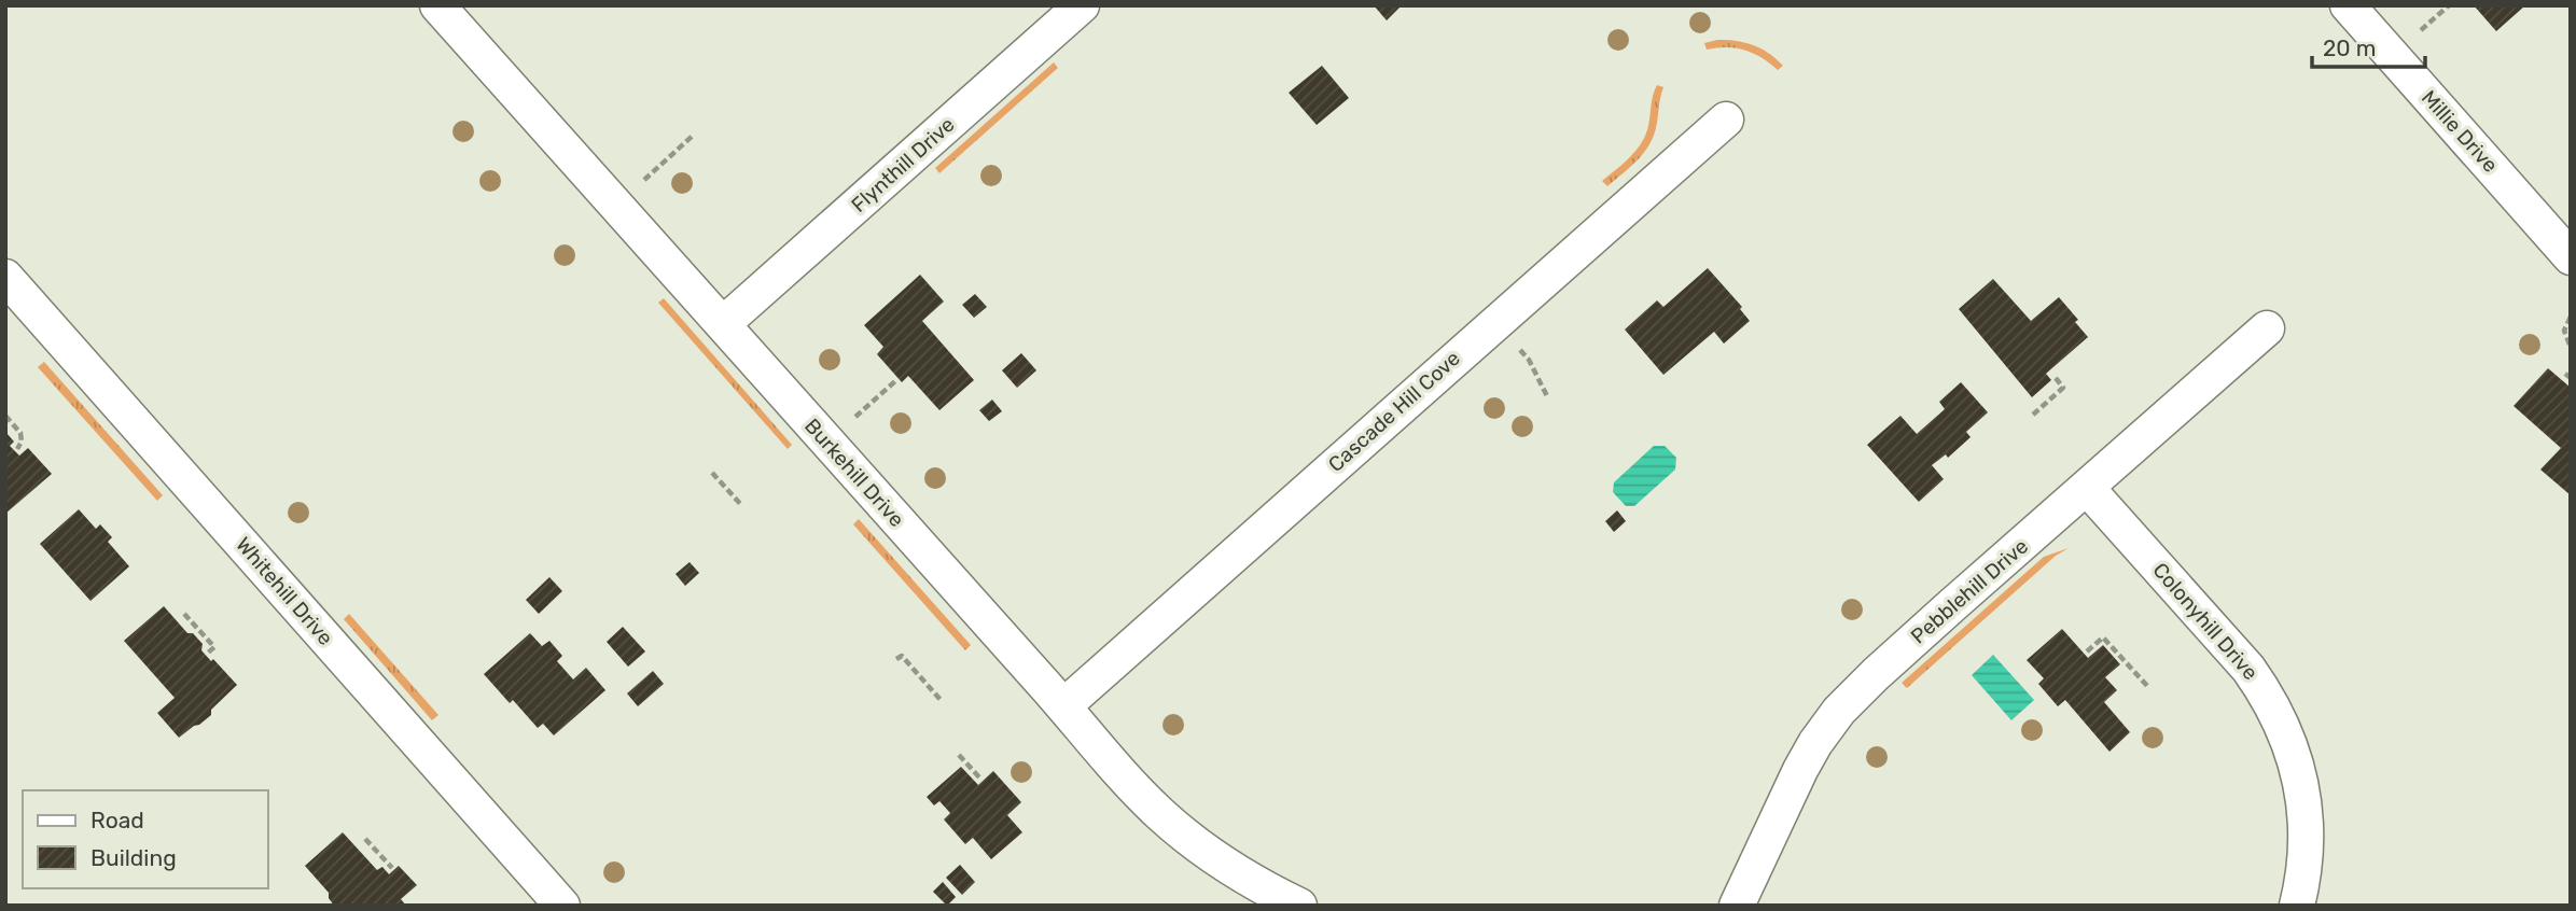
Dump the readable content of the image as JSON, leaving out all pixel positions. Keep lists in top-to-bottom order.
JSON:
{
  "streets": {
    "street": [
      "Millie Drive",
      "Flynthill Drive",
      "Cascade Hill Cove",
      "Burkehill Drive",
      "Whitehill Drive",
      "Pebblehill Drive",
      "Colonyhill Drive"
    ]
  },
  "crossings": [
    ["Flynthill Drive", "Burkehill Drive"],
    ["Cascade Hill Cove", "Burkehill Drive"],
    ["Pebblehill Drive", "Colonyhill Drive"]
  ],
  "legend": ["Road", "Building"],
  "scale_bar": "20 m"
}
